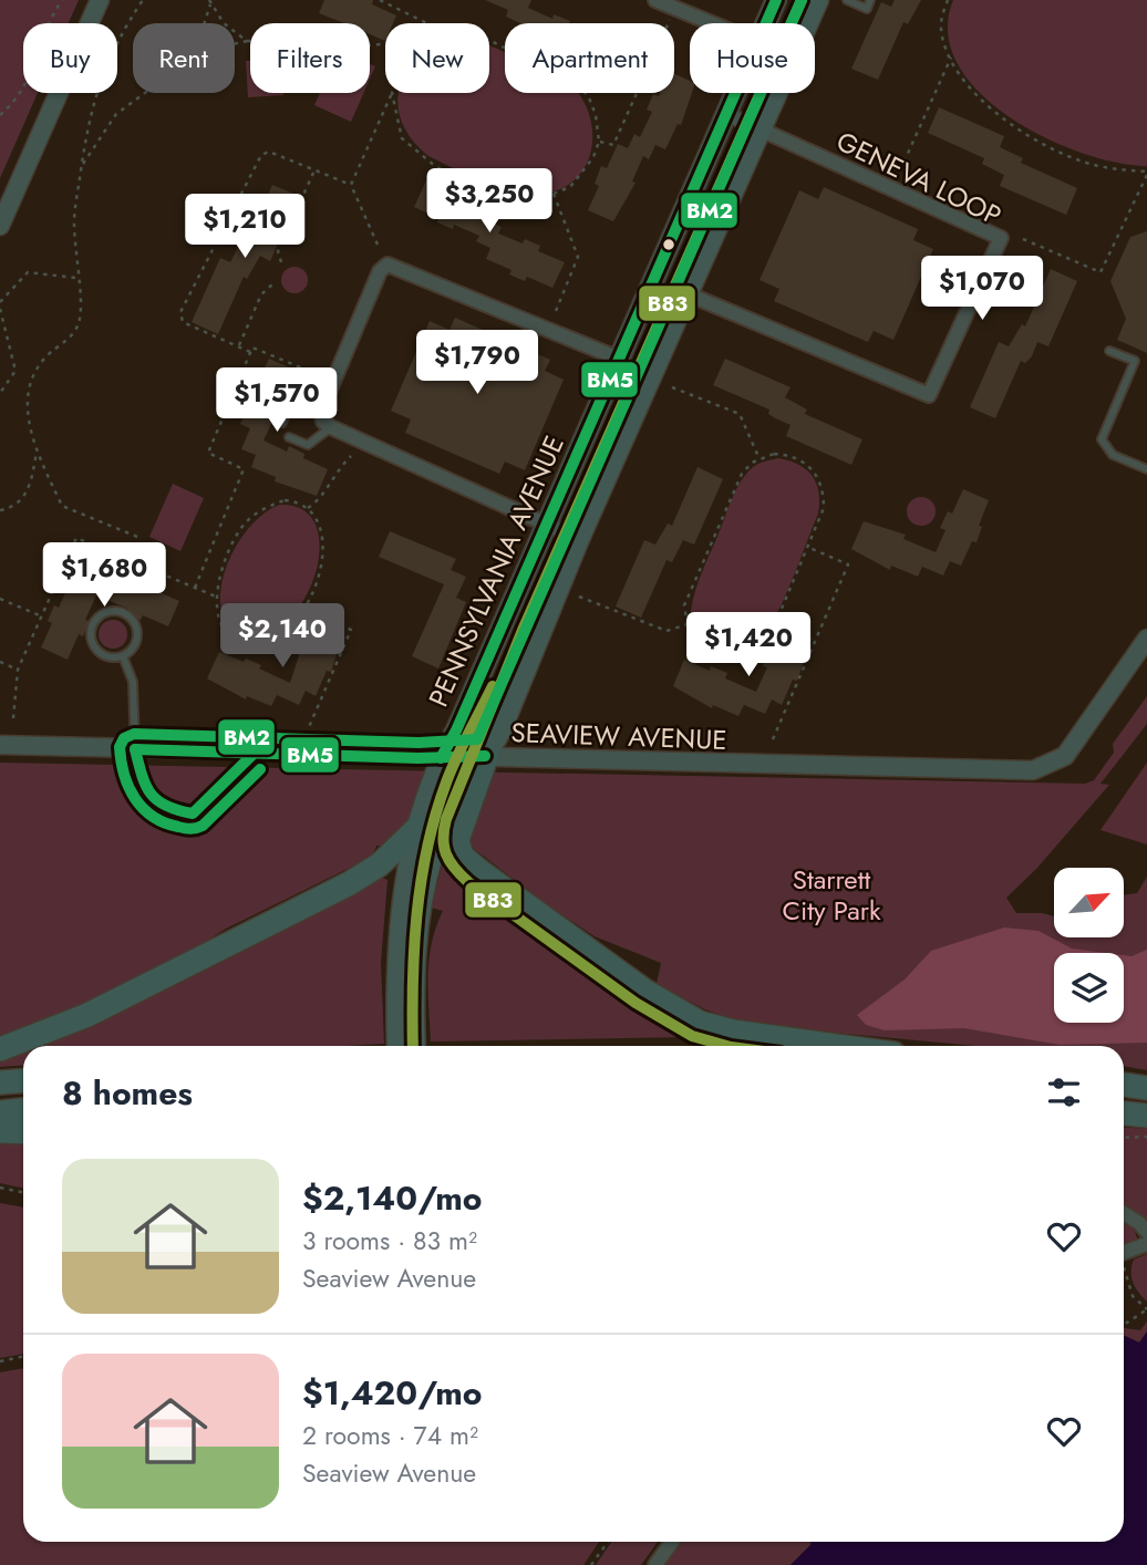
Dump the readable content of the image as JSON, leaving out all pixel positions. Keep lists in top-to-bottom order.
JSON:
{
  "streets": {
    "main road": ["PENNSYLVANIA AVENUE"],
    "street": ["GENEVA LOOP", "SEAVIEW AVENUE"]
  },
  "crossings": [
    ["GENEVA LOOP", "PENNSYLVANIA AVENUE"],
    ["PENNSYLVANIA AVENUE", "SEAVIEW AVENUE"]
  ],
  "parks": ["Starrett City Park"],
  "lines": ["transit line BM5", "transit line B83", "transit line BM2"],
  "north": "top right",
  "page": {
    "chip": [
      "Buy",
      "Rent",
      "Filters",
      "New",
      "Apartment",
      "House"
    ],
    "price": [
      "$3,250",
      "$1,210",
      "$1,070",
      "$1,790",
      "$1,570",
      "$1,680",
      "$2,140",
      "$1,420"
    ],
    "heading": "8 homes",
    "list": [
      {
        "name": "$2,140/mo",
        "note": "3 rooms · 83 m² · Seaview Avenue"
      },
      {
        "name": "$1,420/mo",
        "note": "2 rooms · 74 m² · Seaview Avenue"
      }
    ]
  }
}
